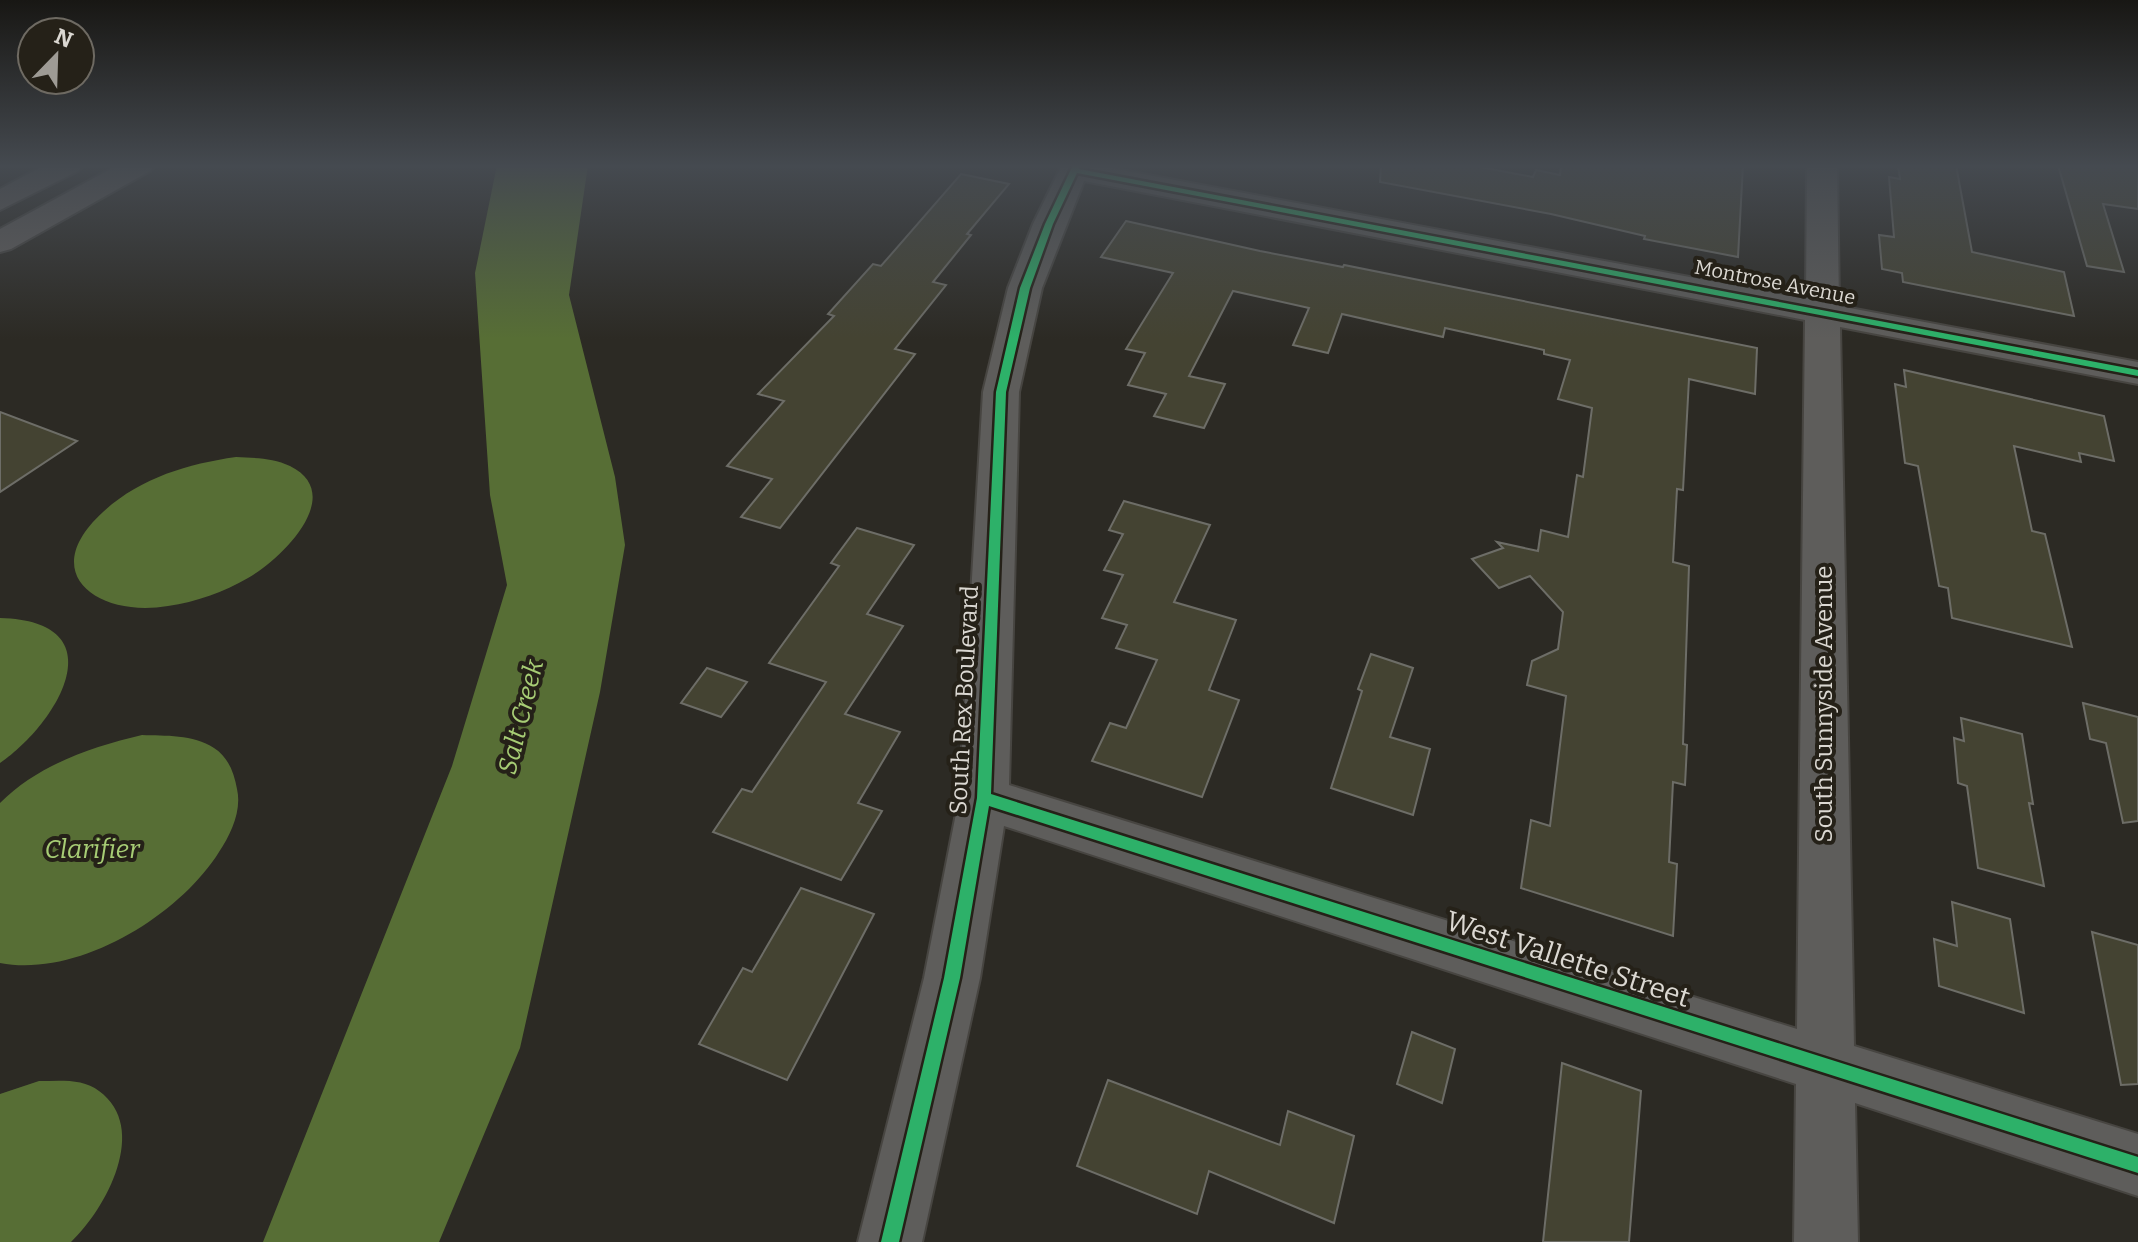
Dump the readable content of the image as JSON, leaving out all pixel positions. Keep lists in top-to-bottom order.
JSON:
{
  "streets": {
    "street": [
      "Montrose Avenue",
      "South Rex Boulevard",
      "South Sunnyside Avenue",
      "West Vallette Street"
    ]
  },
  "crossings": [
    ["Montrose Avenue", "South Sunnyside Avenue"],
    ["South Rex Boulevard", "West Vallette Street"],
    ["South Sunnyside Avenue", "West Vallette Street"]
  ],
  "water": ["Salt Creek", "Clarifier"],
  "north": "top right"
}
